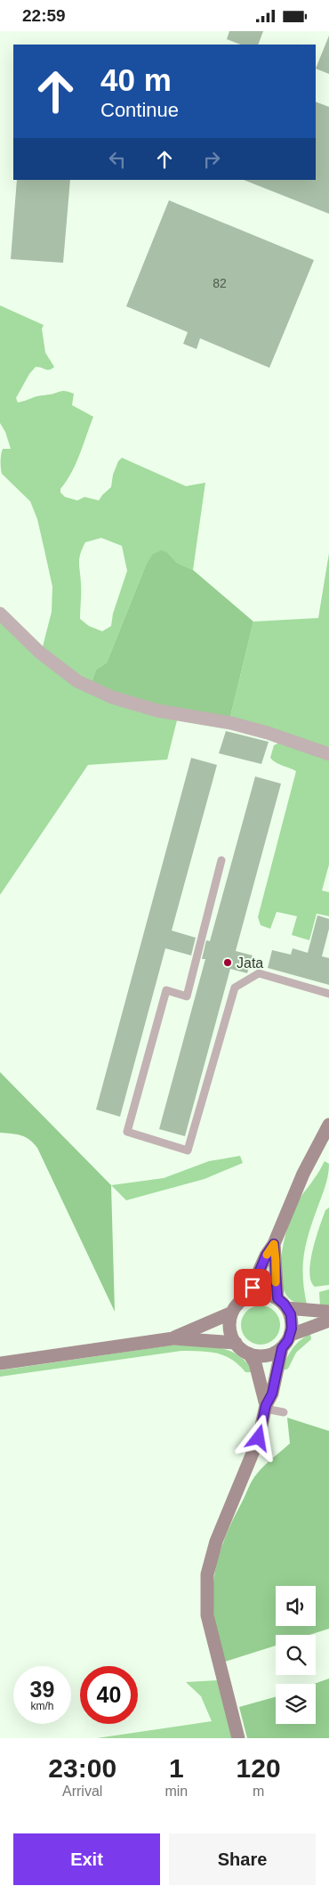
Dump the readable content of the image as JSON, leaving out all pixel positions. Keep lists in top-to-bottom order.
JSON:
{
  "places": ["Jata"],
  "house_numbers": ["82"],
  "page": {
    "status": "22:59",
    "turn": ["40 m", "Continue"],
    "speed": "39 km/h",
    "limit": "40",
    "eta": [
      "23:00",
      "Arrival",
      "1",
      "min",
      "120",
      "m"
    ],
    "buttons": ["Exit", "Share"]
  }
}
